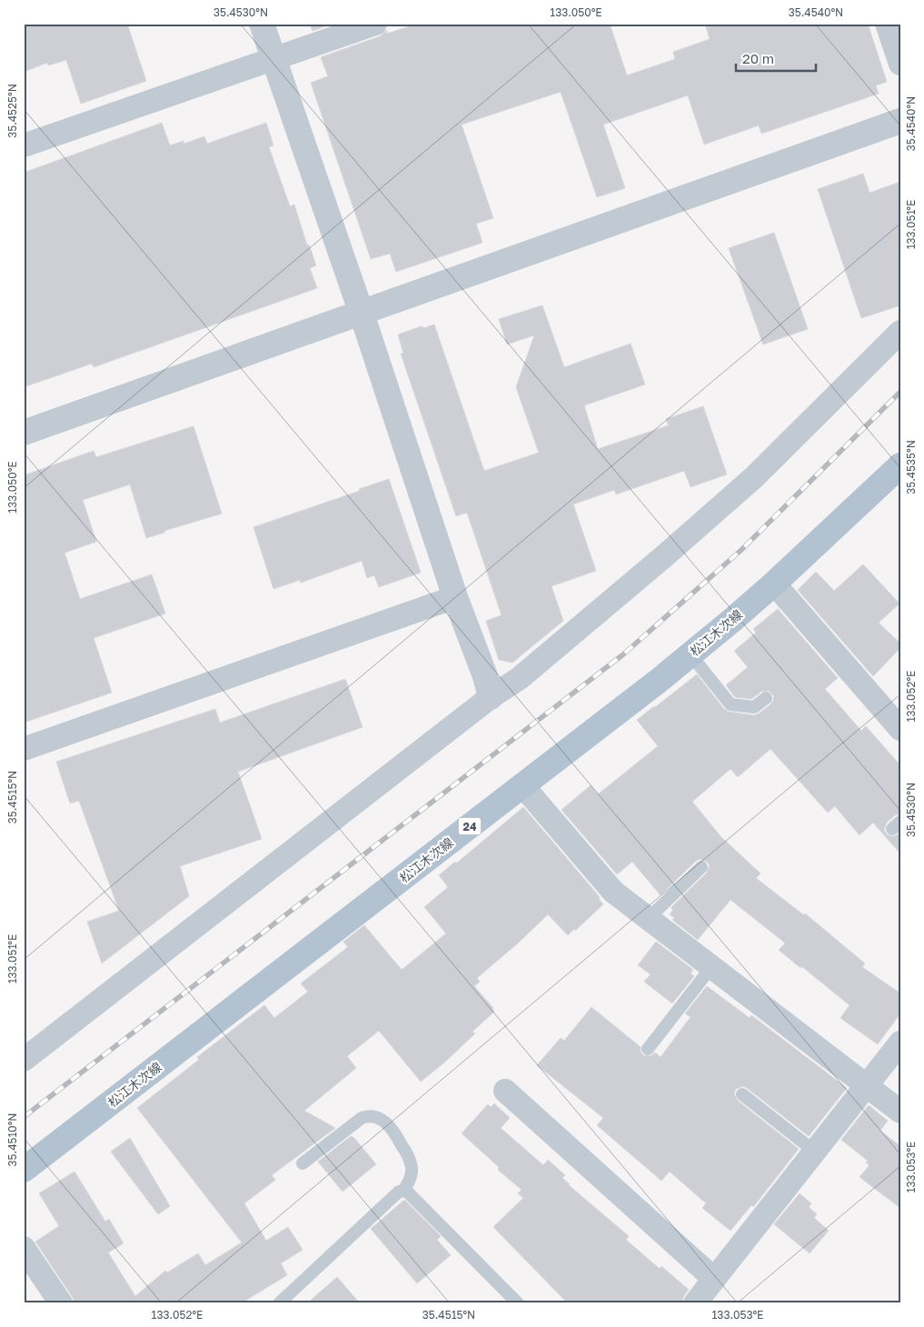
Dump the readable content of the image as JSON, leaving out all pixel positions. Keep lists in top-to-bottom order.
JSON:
{
  "streets": {
    "main road": ["松江木次線", "24"]
  },
  "scale_bar": "20 m",
  "coordinates": [
    "35.4530°N",
    "133.050°E",
    "35.4540°N",
    "35.4525°N",
    "133.051°E",
    "35.4535°N",
    "133.052°E",
    "35.4515°N",
    "35.4510°N",
    "133.053°E"
  ]
}
